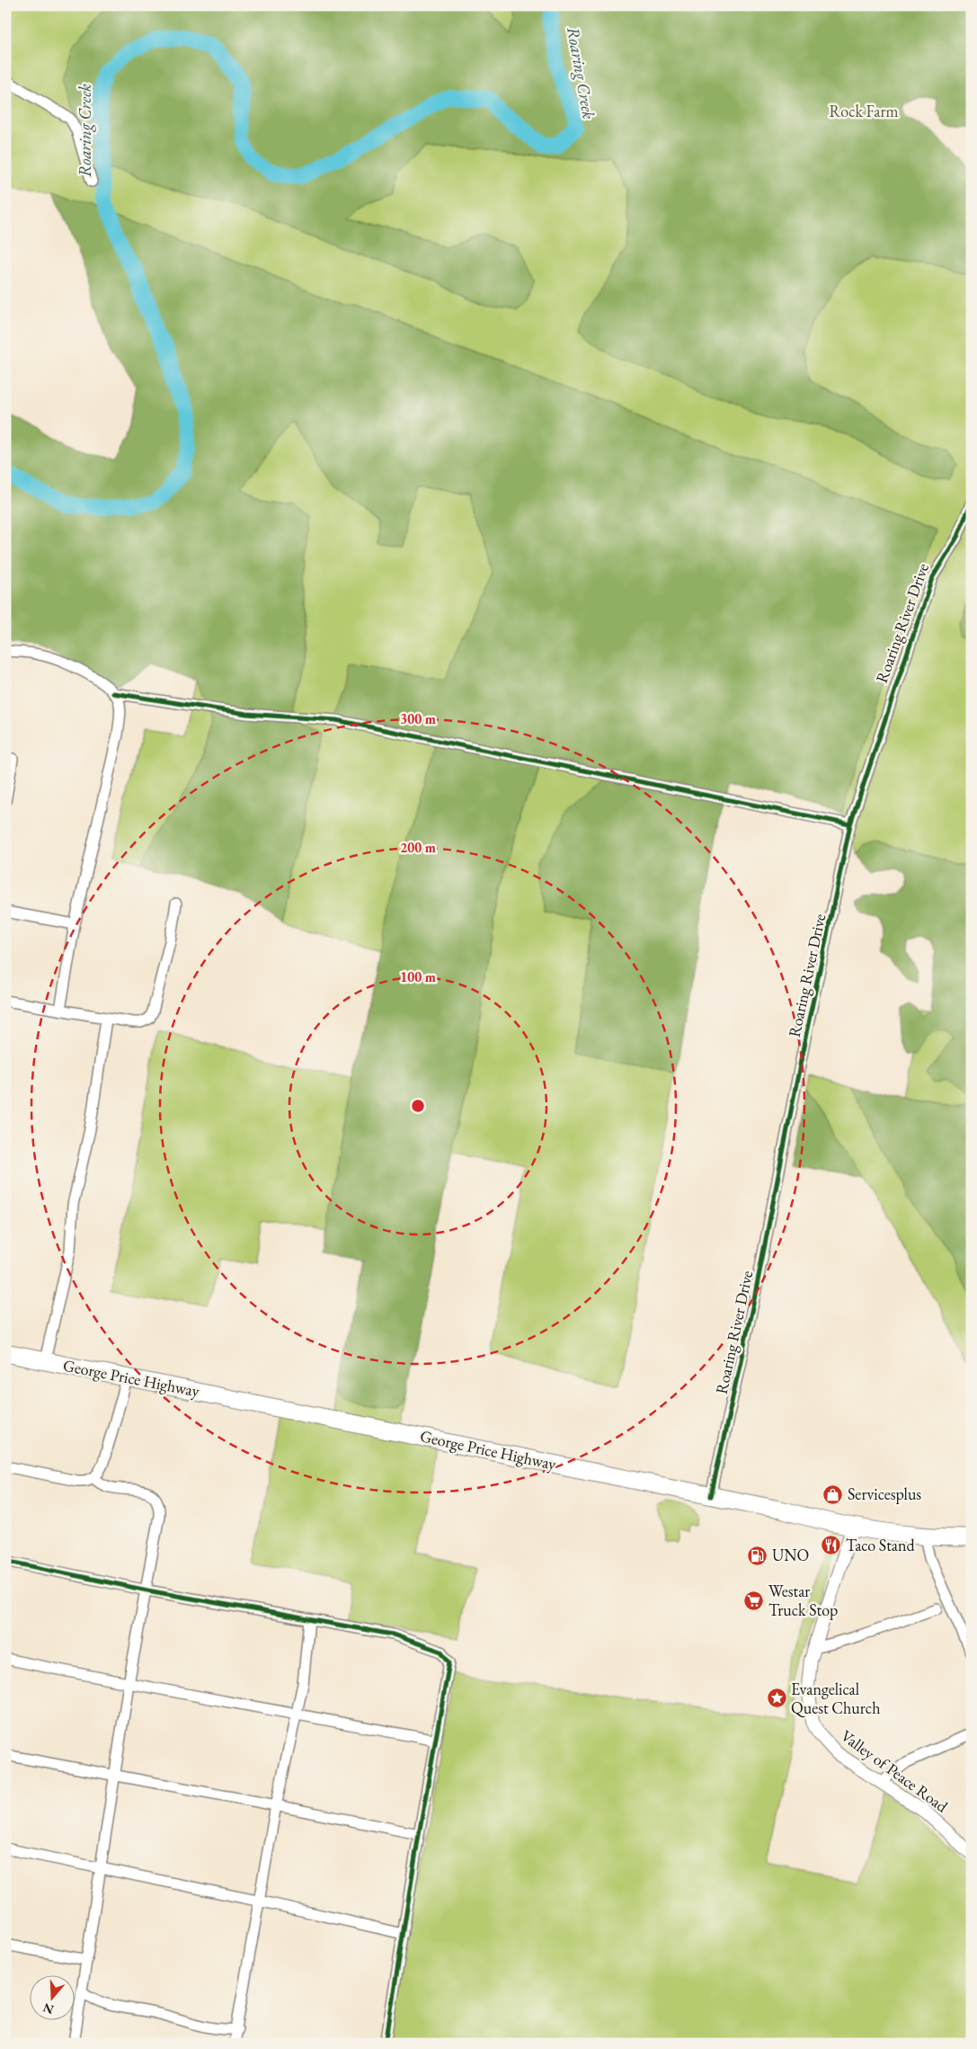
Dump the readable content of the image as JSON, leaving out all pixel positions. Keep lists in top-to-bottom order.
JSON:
{
  "streets": {
    "highway": ["George Price Highway"],
    "street": ["Roaring River Drive", "Valley of Peace Road"]
  },
  "crossings": [
    ["Roaring River Drive", "George Price Highway"],
    ["George Price Highway", "Valley of Peace Road"]
  ],
  "water": ["Roaring Creek"],
  "parks": ["Rock Farm"],
  "places": {
    "shop": ["Servicesplus"],
    "restaurant": ["Taco Stand"],
    "fuel station": ["UNO"],
    "supermarket": ["Westar Truck Stop"],
    "place": ["Evangelical Quest Church"]
  },
  "north": "bottom",
  "rings": ["300 m", "200 m", "100 m"]
}
